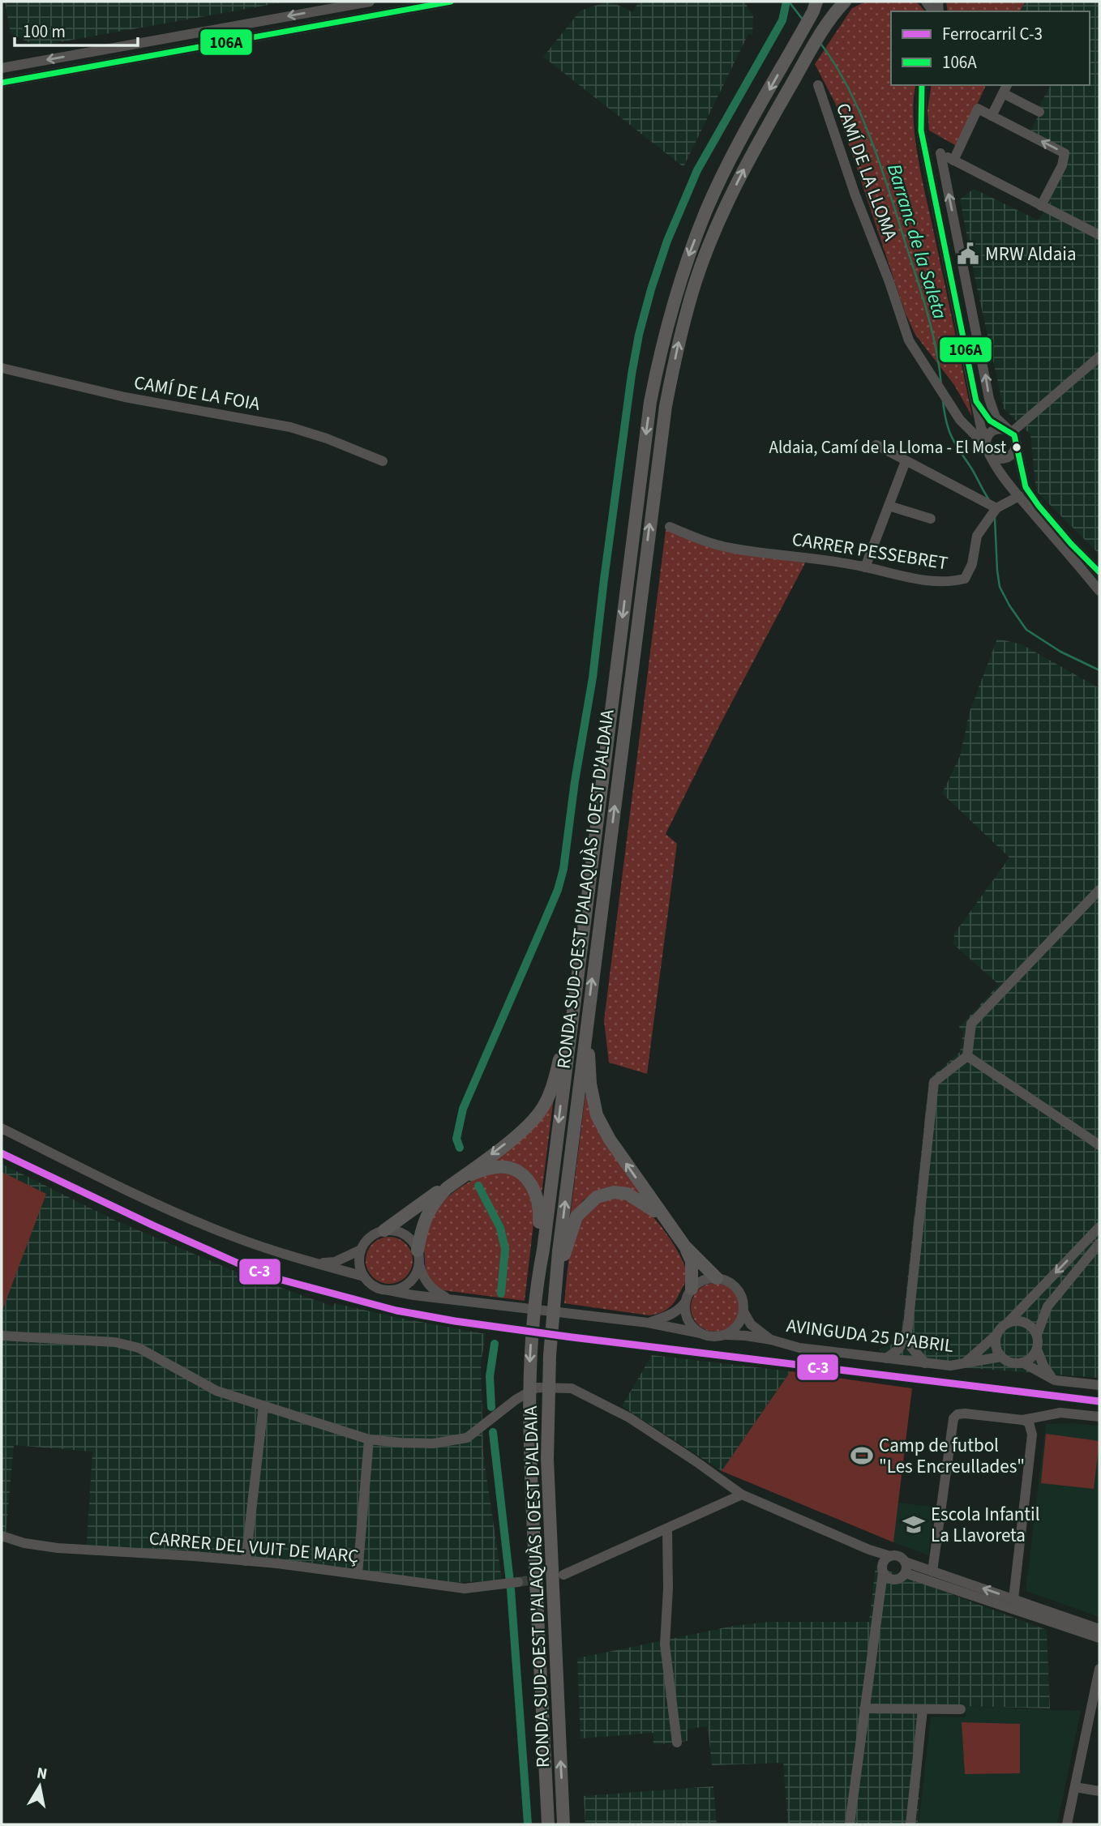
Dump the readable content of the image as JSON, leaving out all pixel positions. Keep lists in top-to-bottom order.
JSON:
{
  "streets": {
    "main road": ["RONDA SUD-OEST D'ALAQUÀS I OEST D'ALDAIA"],
    "street": [
      "CAMÍ DE LA LLOMA",
      "CAMÍ DE LA FOIA",
      "CARRER PESSEBRET",
      "AVINGUDA 25 D'ABRIL",
      "CARRER DEL VUIT DE MARÇ"
    ]
  },
  "water": ["Barranc de la Saleta"],
  "places": {
    "public building": ["MRW Aldaia"],
    "other": ["Aldaia, Camí de la Lloma - El Most"],
    "sports": ["Camp de futbol \"Les Encreullades\""],
    "school or university": ["Escola Infantil La Llavoreta"]
  },
  "lines": ["transit line 106A", "rail line C-3"],
  "legend": ["Ferrocarril C-3", "106A"],
  "scale_bar": "100 m",
  "north": "top"
}
